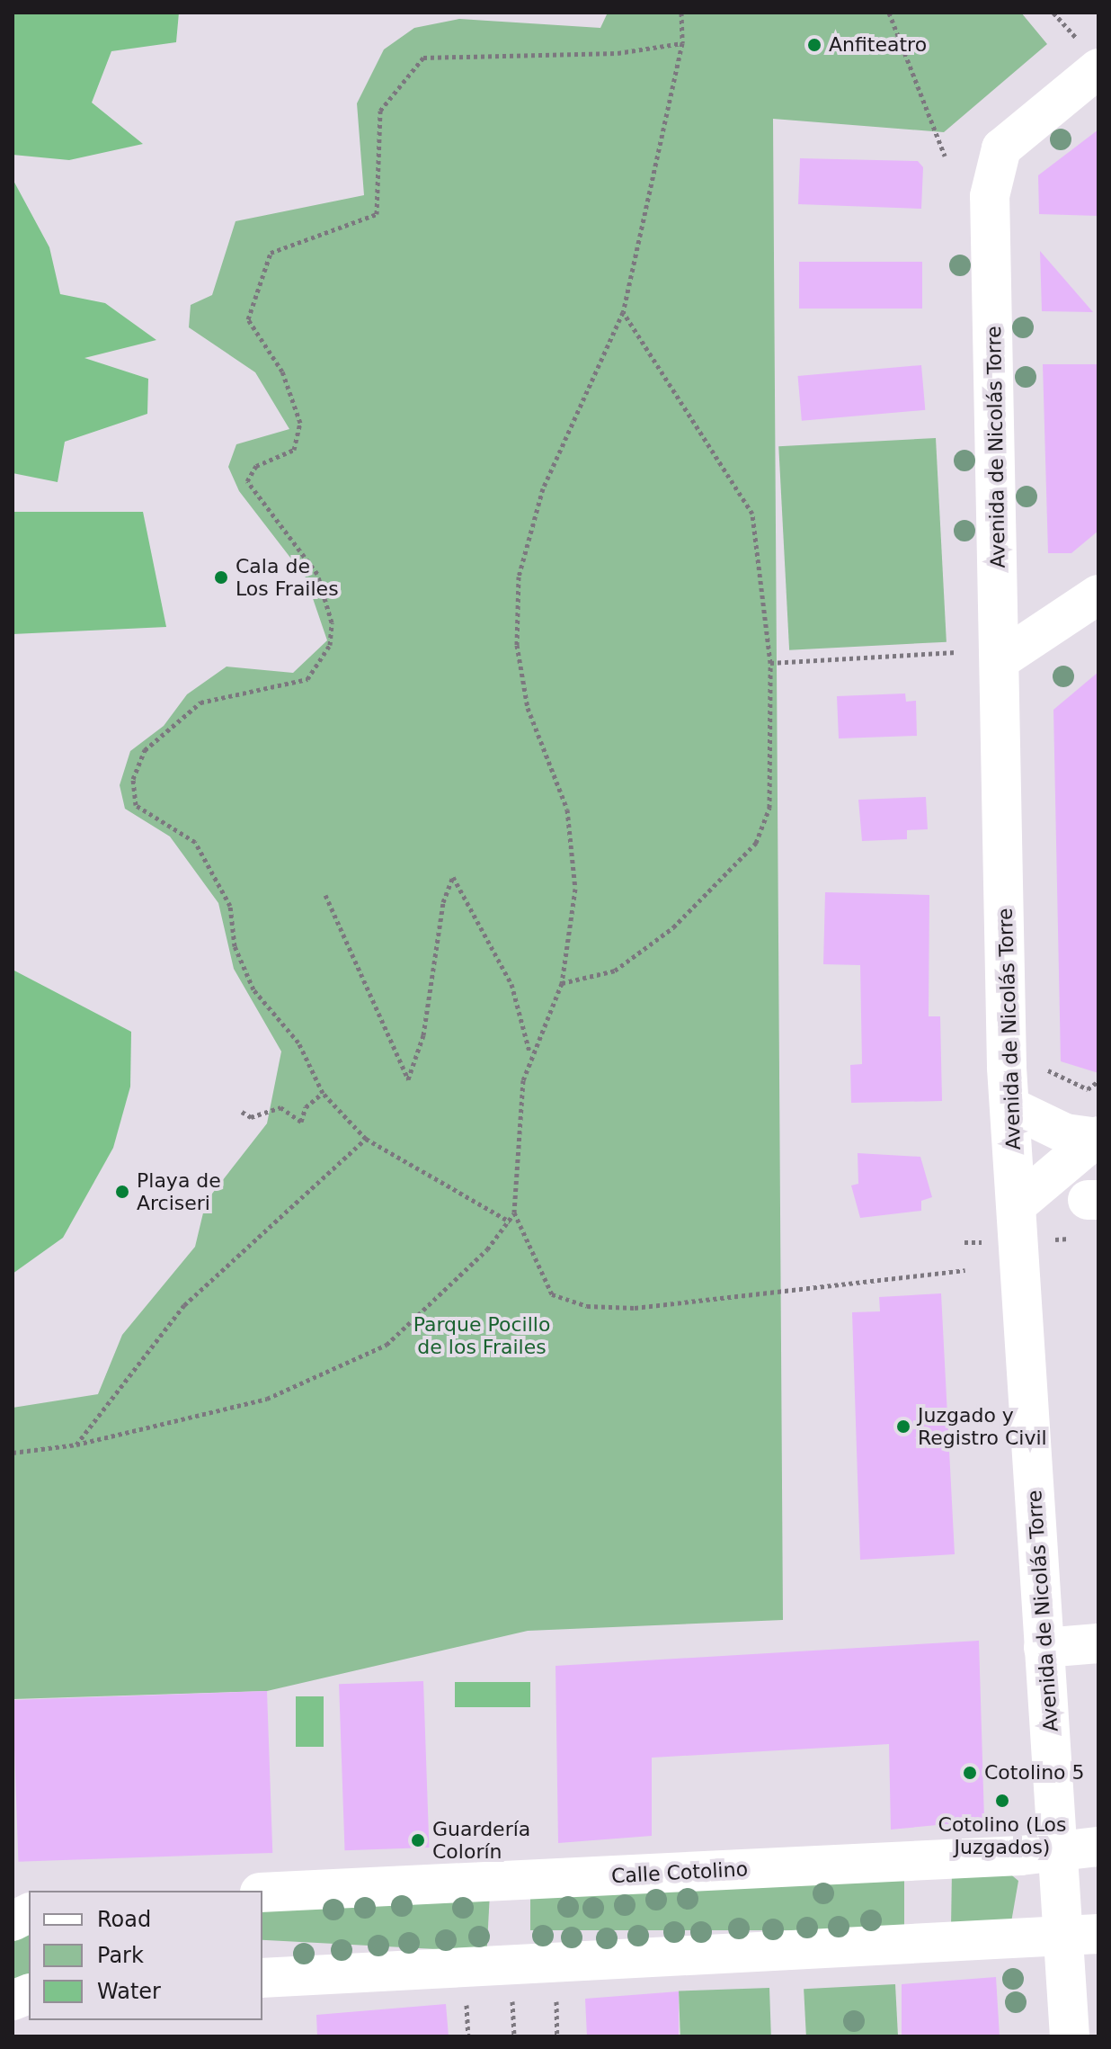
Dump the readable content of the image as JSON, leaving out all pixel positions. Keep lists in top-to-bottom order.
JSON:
{
  "streets": {
    "street": ["Avenida de Nicolás Torre", "Calle Cotolino"]
  },
  "crossings": [
    ["Avenida de Nicolás Torre", "Calle Cotolino"]
  ],
  "parks": ["Parque Pocillo de los Frailes"],
  "places": [
    "Anfiteatro",
    "Cala de Los Frailes",
    "Playa de Arciseri",
    "Juzgado y Registro Civil",
    "Cotolino 5",
    "Cotolino (Los Juzgados)",
    "Guardería Colorín"
  ],
  "legend": ["Road", "Park", "Water"]
}
